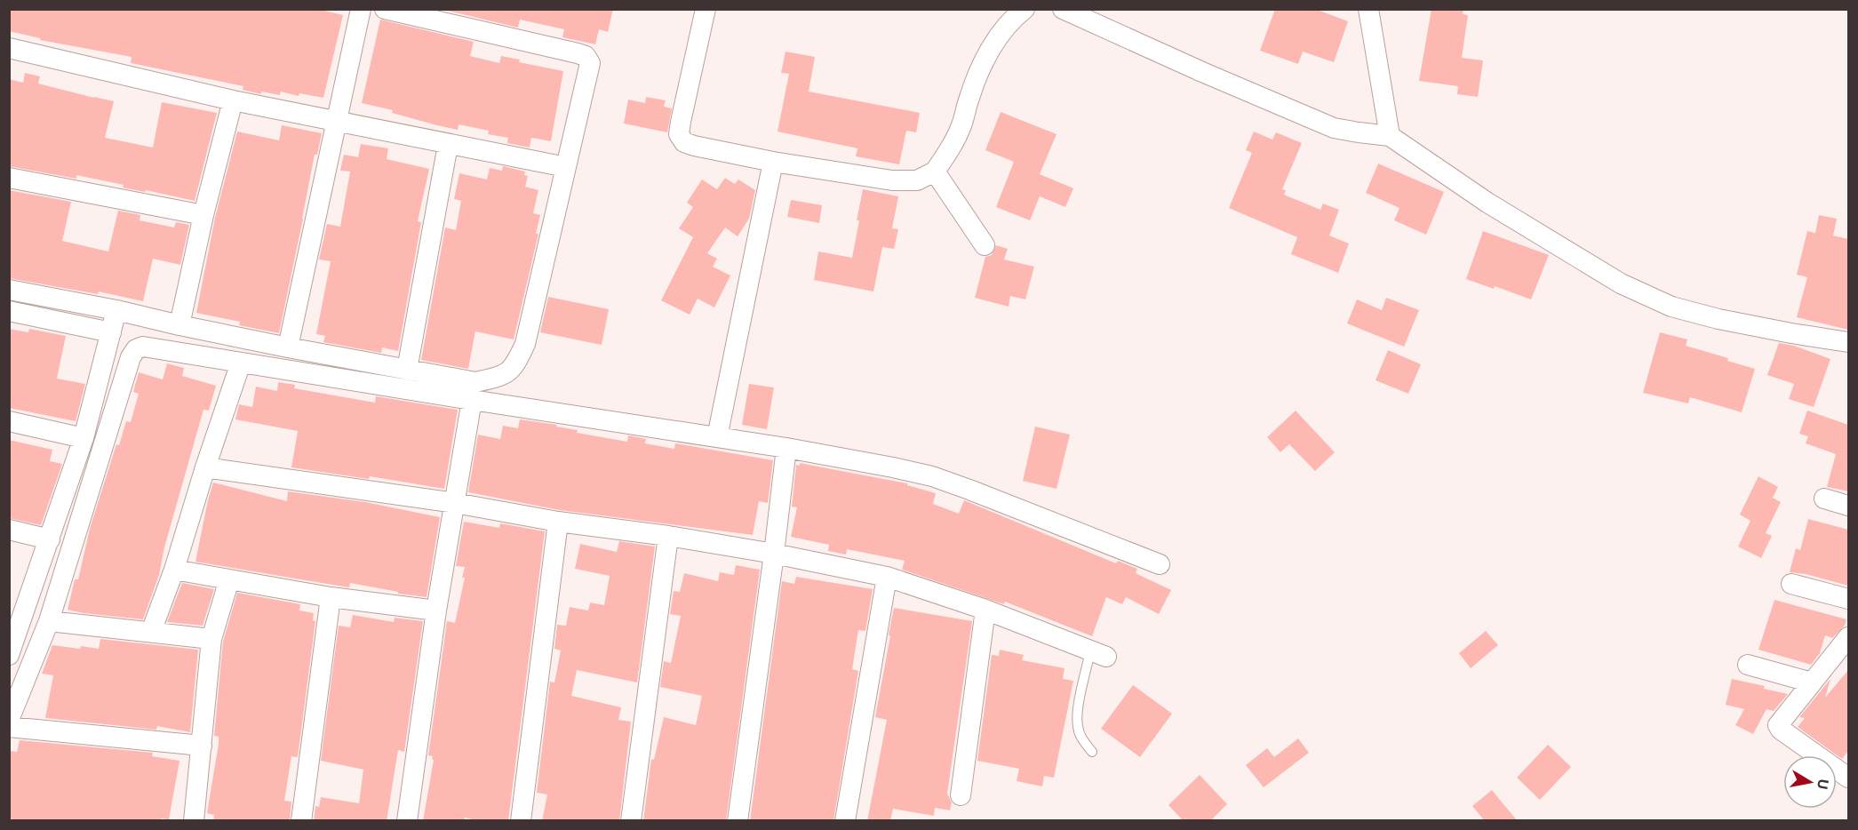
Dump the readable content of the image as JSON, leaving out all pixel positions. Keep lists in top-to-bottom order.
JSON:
{
  "north": "right"
}
